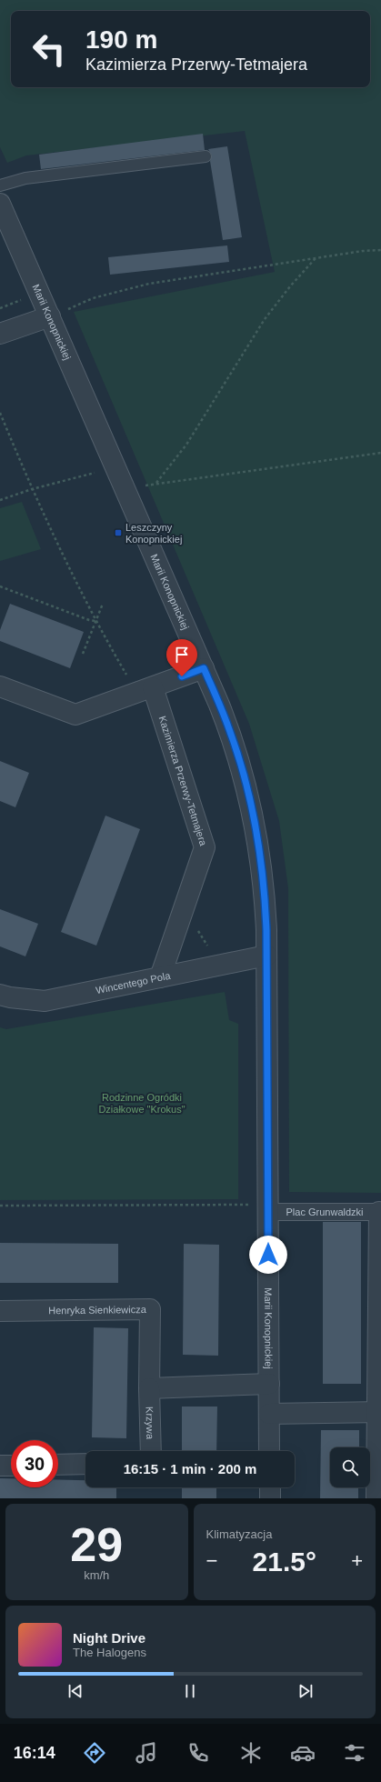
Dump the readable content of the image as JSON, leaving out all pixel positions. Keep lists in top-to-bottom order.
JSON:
{
  "streets": {
    "street": [
      "Marii Konopnickiej",
      "Kazimierza Przerwy-Tetmajera",
      "Wincentego Pola",
      "Plac Grunwaldzki",
      "Henryka Sienkiewicza",
      "Krzywa"
    ]
  },
  "crossings": [
    ["Marii Konopnickiej", "Wincentego Pola"],
    ["Marii Konopnickiej", "Plac Grunwaldzki"],
    ["Kazimierza Przerwy-Tetmajera", "Wincentego Pola"],
    ["Henryka Sienkiewicza", "Krzywa"]
  ],
  "parks": ["Rodzinne Ogródki Działkowe \"Krokus\""],
  "places": {
    "transit": ["Leszczyny Konopnickiej"]
  },
  "page": {
    "turn": ["190 m", "Kazimierza Przerwy-Tetmajera"],
    "limit": "30",
    "trip": "16:15 · 1 min · 200 m",
    "tile": [
      ["29", "km/h"],
      "Klimatyzacja"
    ],
    "heat": ["−", "21.5°", "+"],
    "song": ["Night Drive", "The Halogens"],
    "tabs": "16:14"
  }
}
